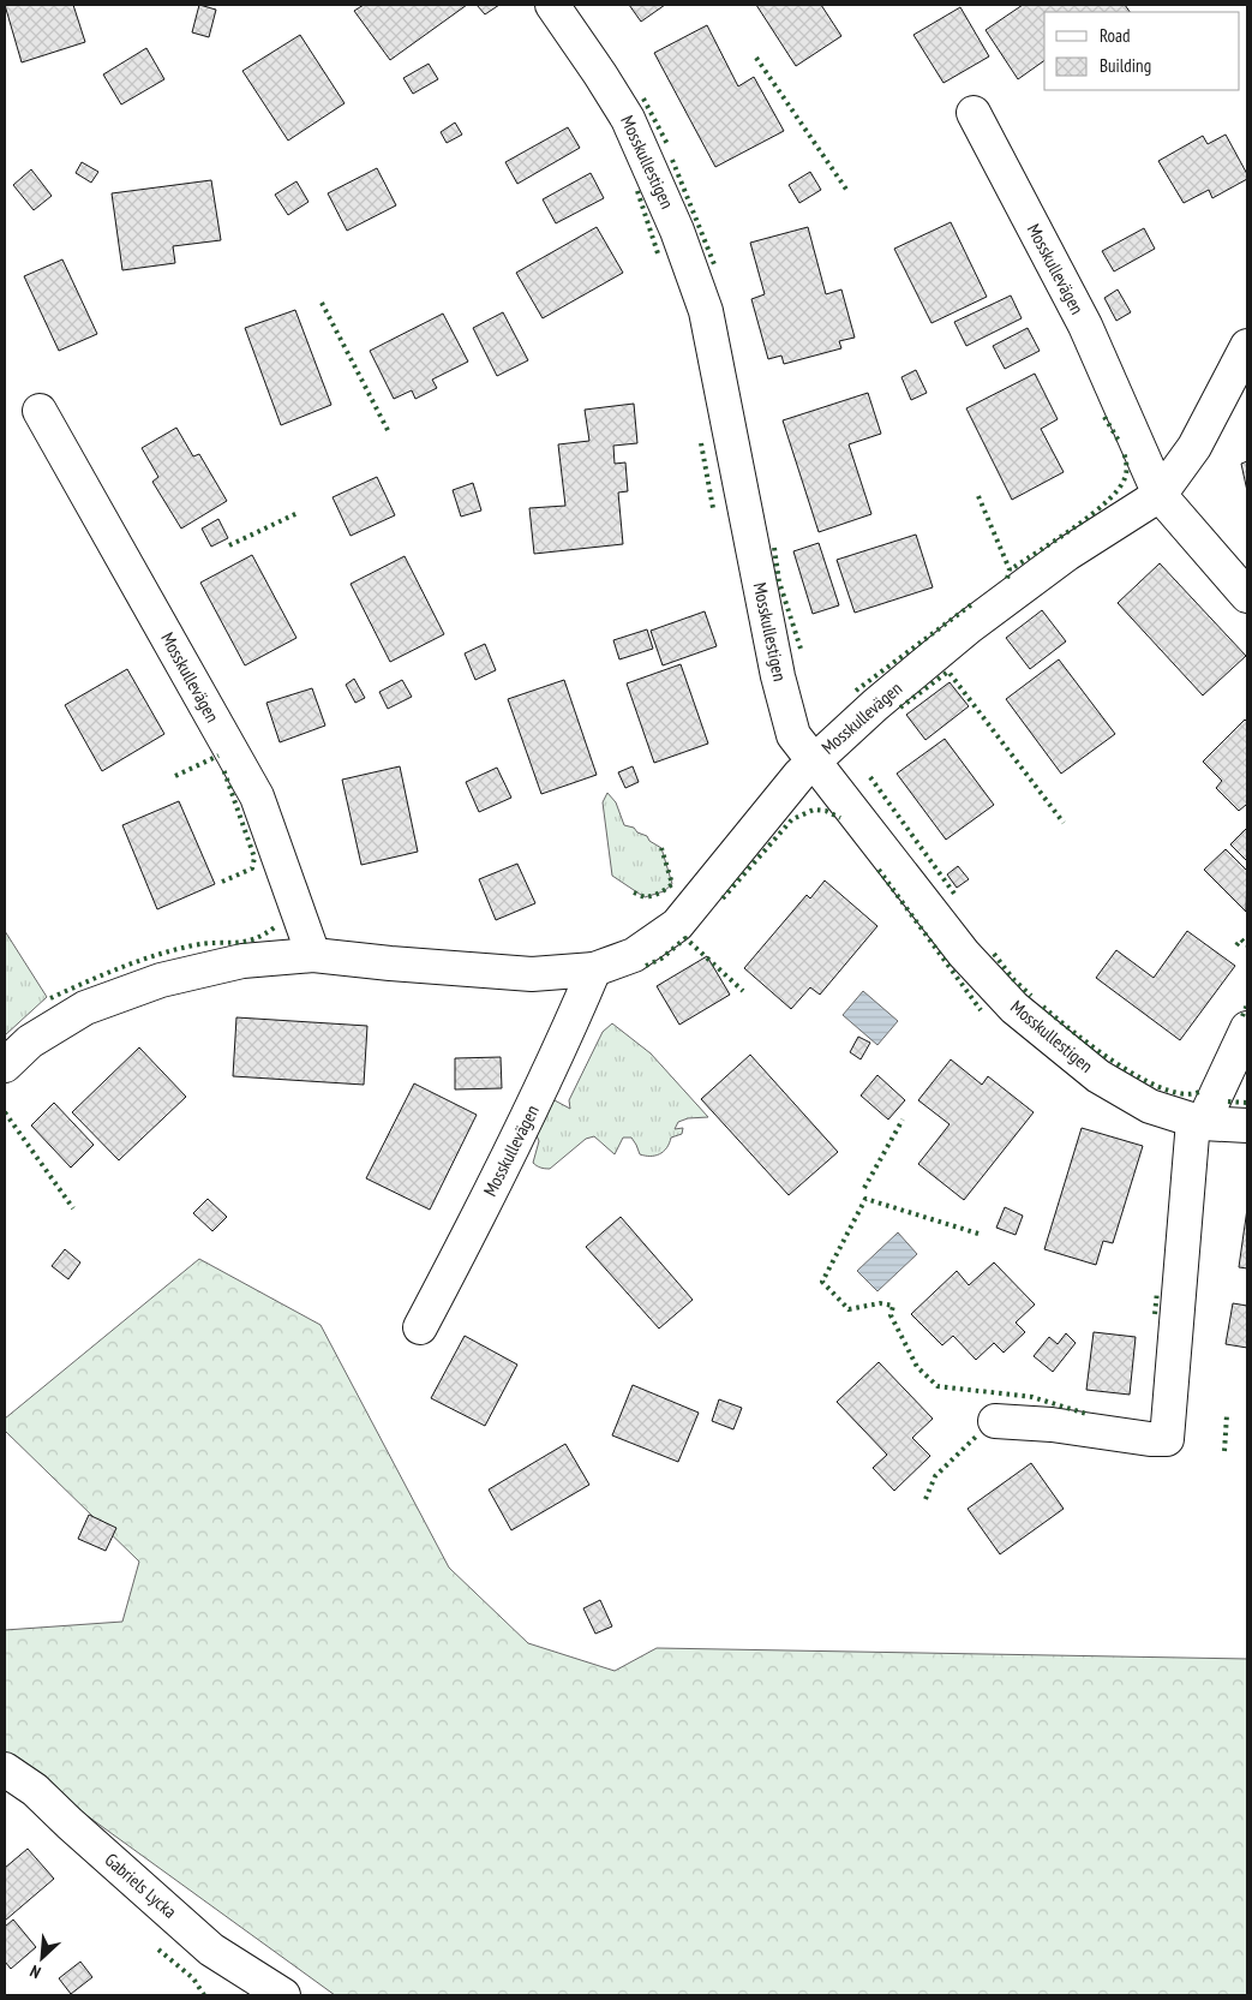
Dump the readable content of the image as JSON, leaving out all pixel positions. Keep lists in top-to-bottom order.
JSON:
{
  "streets": {
    "street": ["Mosskullestigen", "Mosskullevägen", "Gabriels Lycka"]
  },
  "crossings": [
    ["Mosskullestigen", "Mosskullevägen"]
  ],
  "legend": ["Road", "Building"],
  "north": "bottom left"
}
